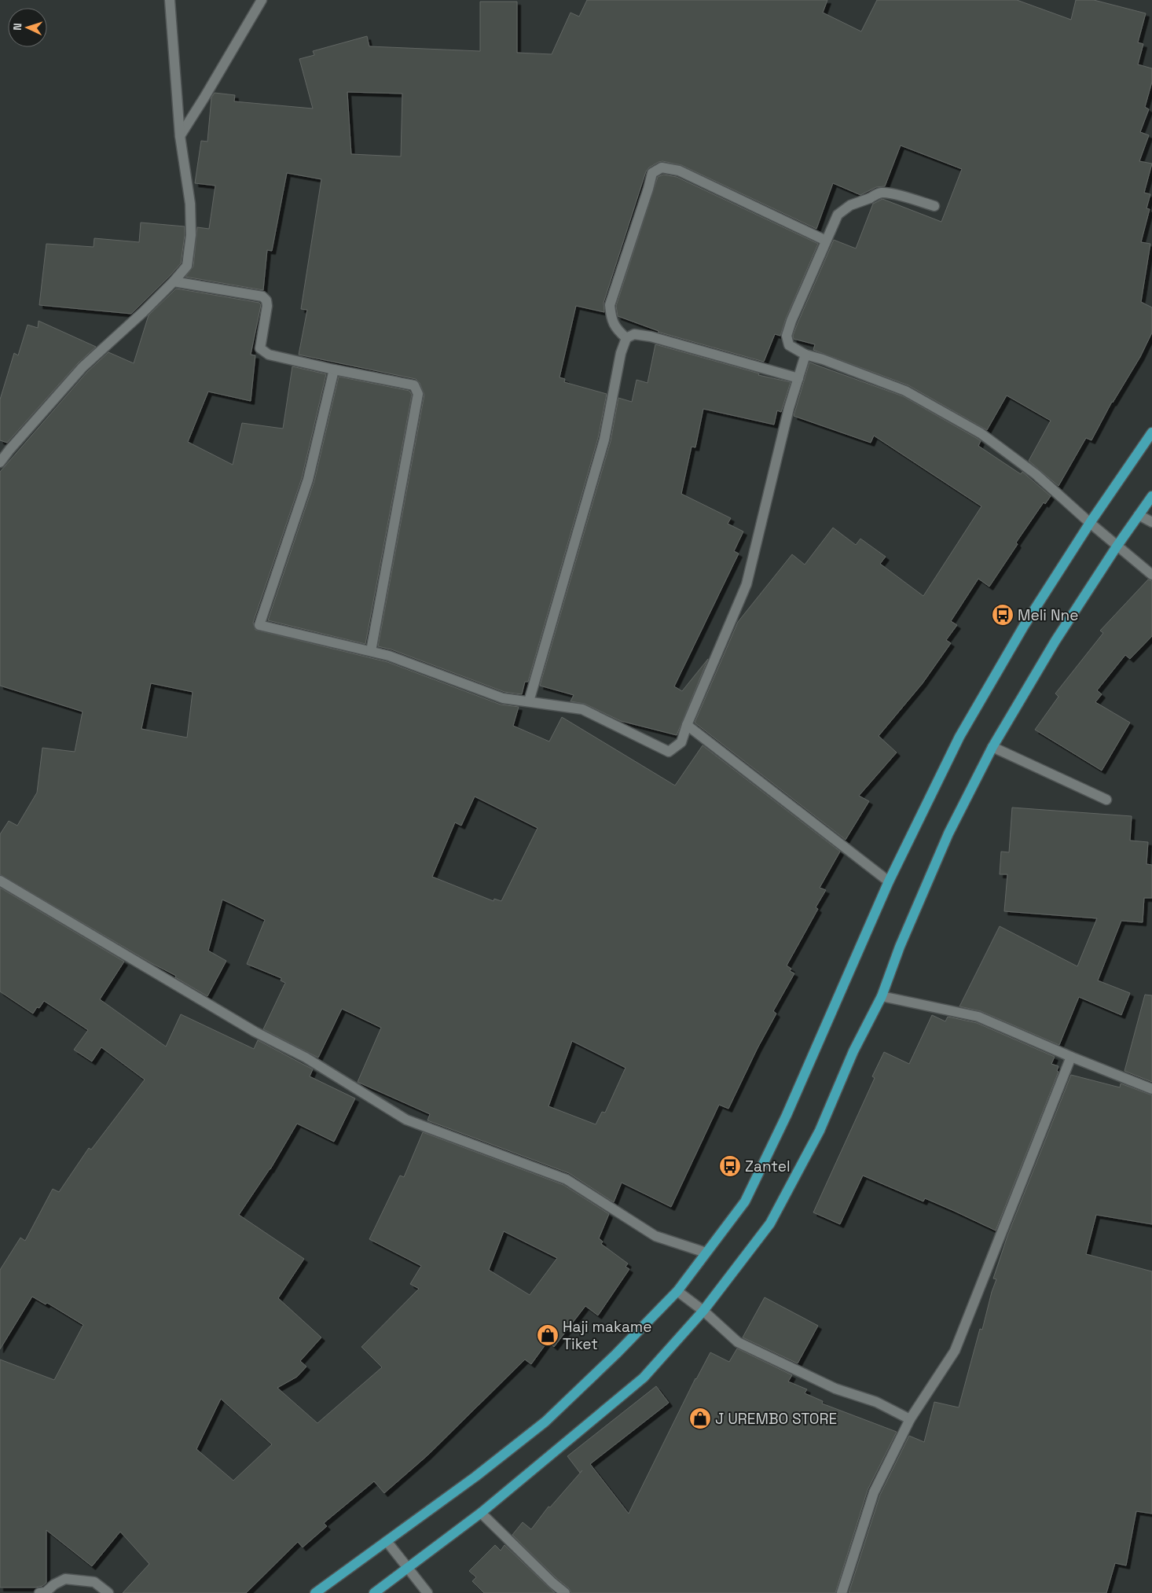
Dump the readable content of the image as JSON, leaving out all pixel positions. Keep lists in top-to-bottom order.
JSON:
{
  "places": {
    "bus stop": ["Meli Nne", "Zantel"],
    "shop": ["Haji makame Tiket", "J UREMBO STORE"]
  },
  "north": "left"
}
